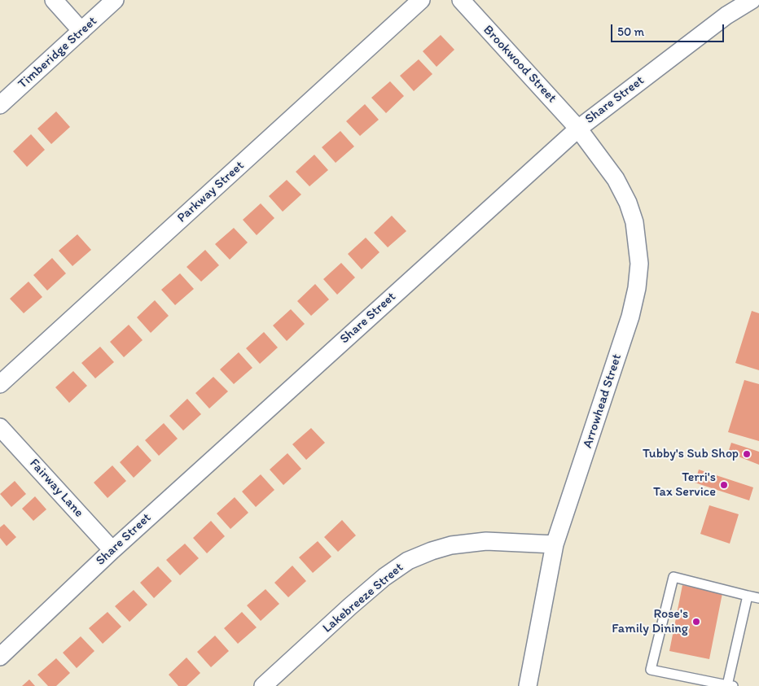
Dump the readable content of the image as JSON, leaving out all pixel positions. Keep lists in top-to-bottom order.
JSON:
{
  "streets": {
    "street": [
      "Timberidge Street",
      "Brookwood Street",
      "Share Street",
      "Parkway Street",
      "Arrowhead Street",
      "Fairway Lane",
      "Lakebreeze Street"
    ]
  },
  "crossings": [
    ["Brookwood Street", "Share Street"],
    ["Brookwood Street", "Arrowhead Street"],
    ["Share Street", "Arrowhead Street"],
    ["Share Street", "Fairway Lane"],
    ["Arrowhead Street", "Lakebreeze Street"]
  ],
  "places": ["Tubby's Sub Shop", "Terri's Tax Service", "Rose's Family Dining"],
  "scale_bar": "50 m"
}
